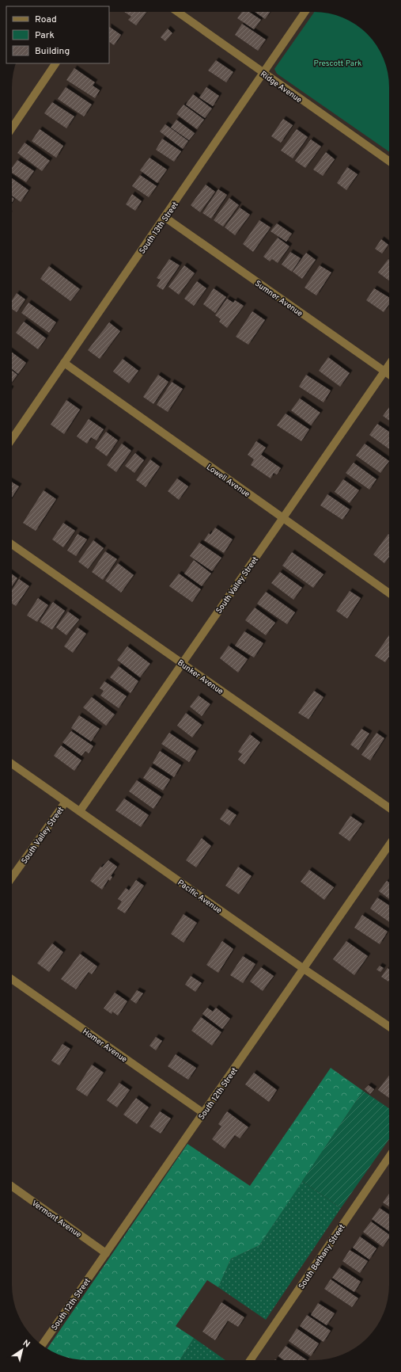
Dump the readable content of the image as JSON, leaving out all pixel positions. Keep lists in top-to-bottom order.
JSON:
{
  "streets": {
    "street": [
      "Ridge Avenue",
      "South 13th Street",
      "Sumner Avenue",
      "Lowell Avenue",
      "South Valley Street",
      "Bunker Avenue",
      "Pacific Avenue",
      "Homer Avenue",
      "South 12th Street",
      "Vermont Avenue",
      "South Bethany Street"
    ]
  },
  "crossings": [
    ["Ridge Avenue", "South 13th Street"],
    ["South 13th Street", "Sumner Avenue"],
    ["South 13th Street", "Lowell Avenue"],
    ["Sumner Avenue", "South Valley Street"],
    ["Lowell Avenue", "South Valley Street"],
    ["South Valley Street", "Bunker Avenue"],
    ["South Valley Street", "Pacific Avenue"],
    ["Pacific Avenue", "South 12th Street"],
    ["Homer Avenue", "South 12th Street"],
    ["South 12th Street", "Vermont Avenue"]
  ],
  "parks": ["Prescott Park"],
  "legend": ["Road", "Park", "Building"],
  "north": "top right"
}
